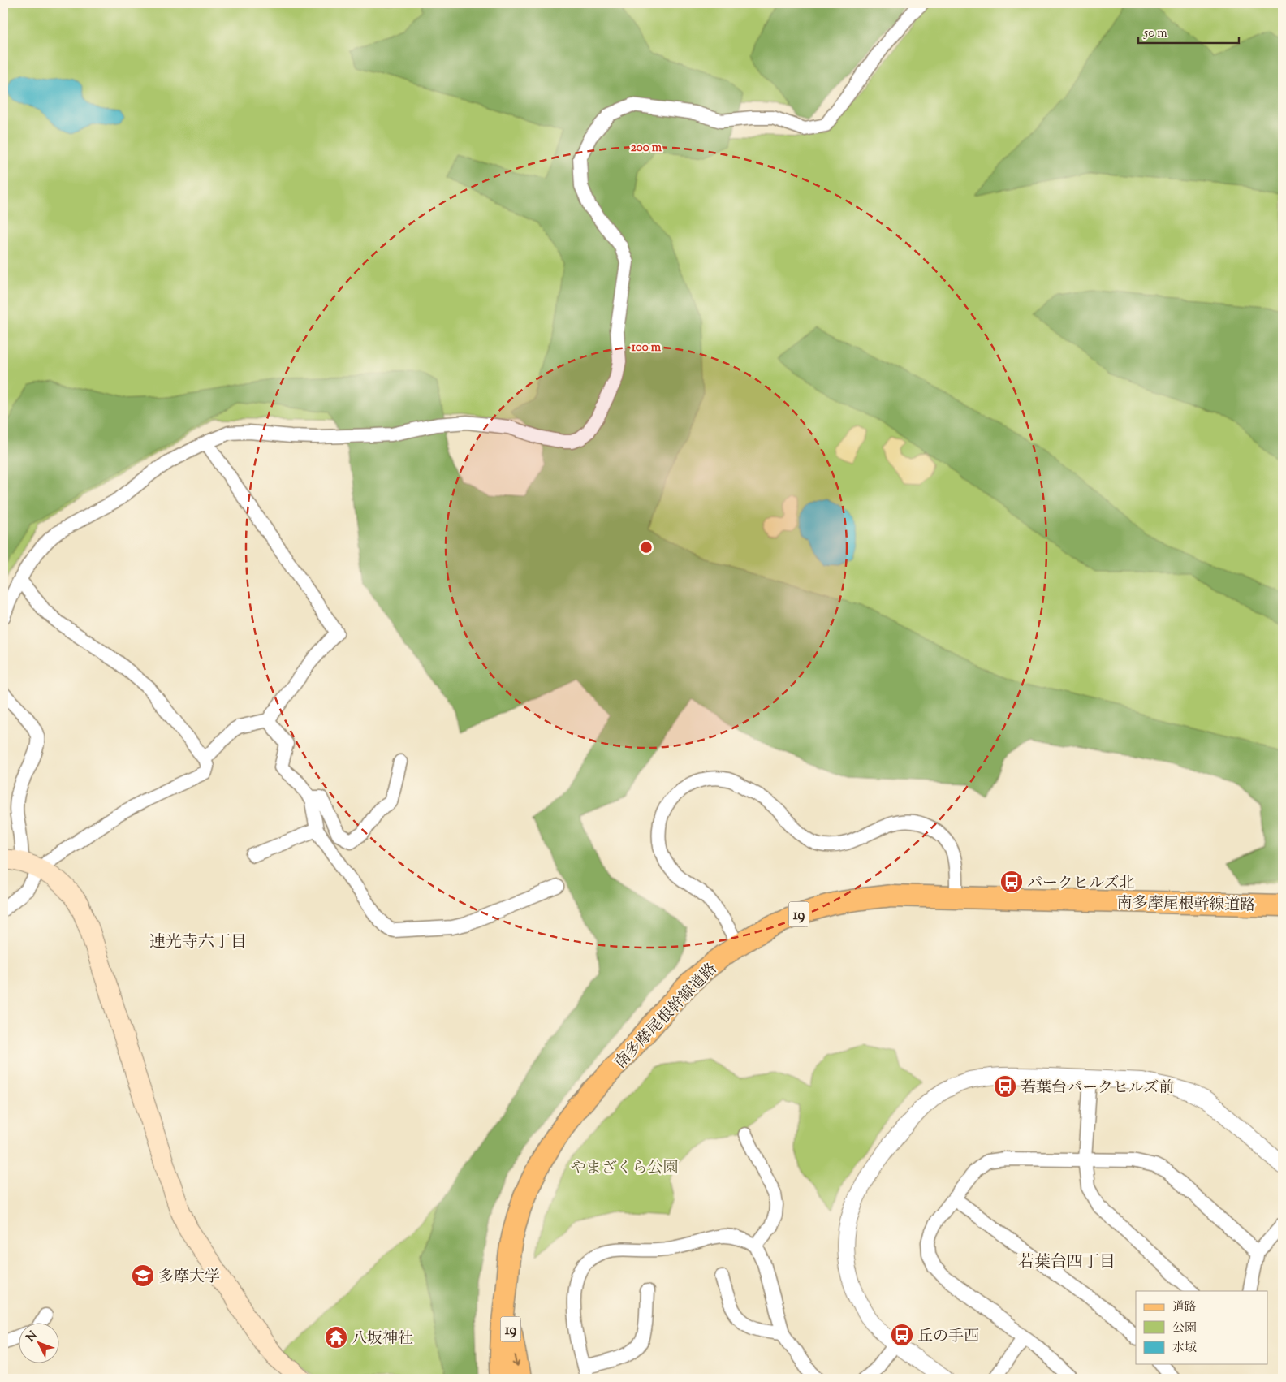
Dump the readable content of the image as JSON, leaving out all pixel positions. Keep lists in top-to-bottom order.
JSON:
{
  "streets": {
    "main road": ["南多摩尾根幹線道路", "19"]
  },
  "districts": ["連光寺六丁目", "若葉台四丁目"],
  "parks": ["やまざくら公園"],
  "places": {
    "bus stop": ["パークヒルズ北", "若葉台パークヒルズ前", "丘の手西"],
    "school or university": ["多摩大学"],
    "temple": ["八坂神社"]
  },
  "legend": ["道路", "公園", "水域"],
  "scale_bar": "50 m",
  "north": "top left",
  "rings": ["200 m", "100 m"]
}
